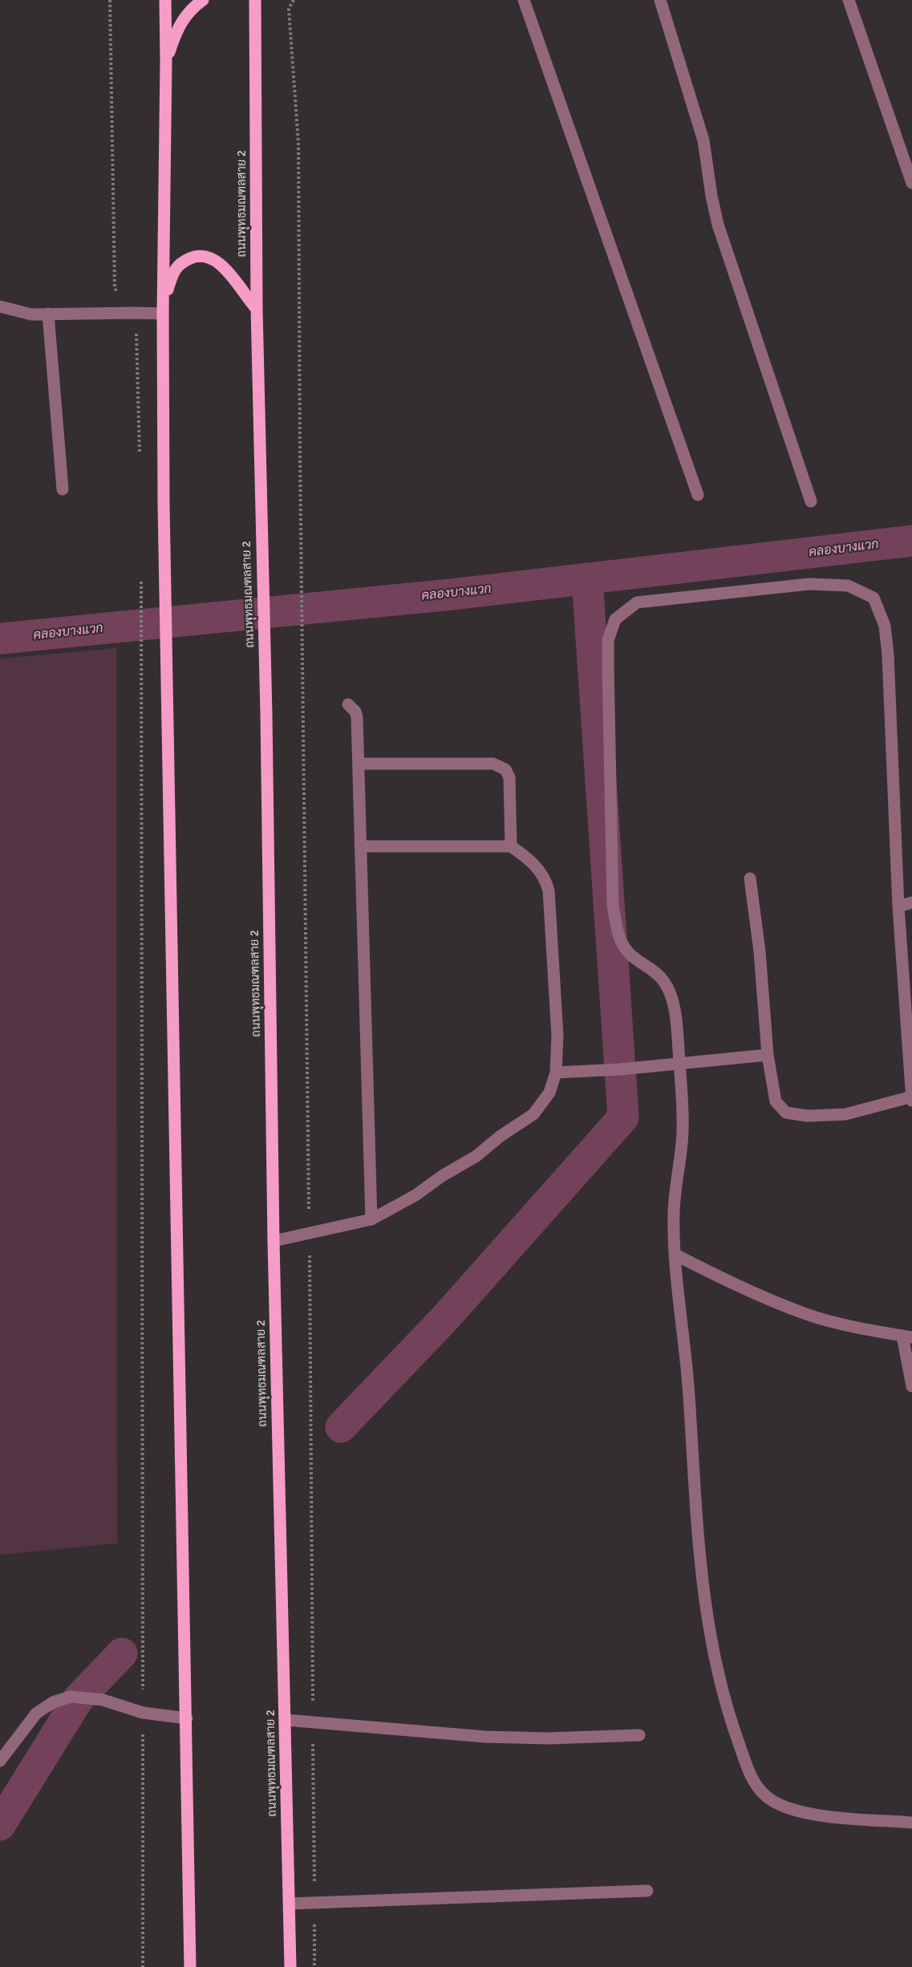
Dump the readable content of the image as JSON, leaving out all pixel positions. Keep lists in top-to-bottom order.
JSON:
{
  "streets": {
    "main road": ["ถนนพุทธมณฑลสาย 2"]
  },
  "water": ["คลองบางแวก"]
}
